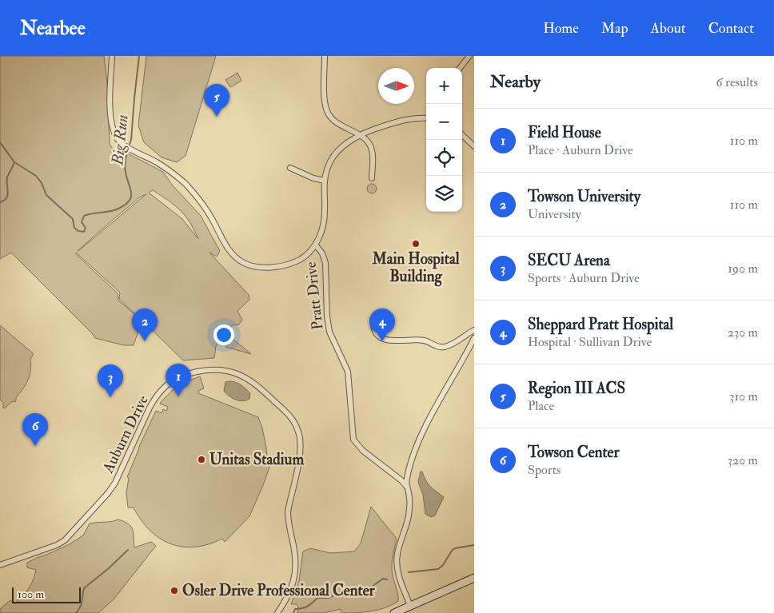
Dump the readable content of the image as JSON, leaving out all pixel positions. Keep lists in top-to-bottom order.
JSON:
{
  "streets": {
    "street": ["Pratt Drive", "Auburn Drive"]
  },
  "water": ["Big Run"],
  "places": ["Main Hospital Building", "Unitas Stadium", "Osler Drive Professional Center"],
  "scale_bar": "100 m",
  "north": "right",
  "page": {
    "header": "Nearbee",
    "nav": [
      "Home",
      "Map",
      "About",
      "Contact"
    ],
    "heading": ["Nearby", "6 results"],
    "map_buttons": ["+", "−"],
    "pins": [
      "5",
      "2",
      "4",
      "1",
      "3",
      "6"
    ],
    "list": [
      {
        "mark": "1",
        "name": "Field House",
        "note": "Place · Auburn Drive",
        "value": "110 m"
      },
      {
        "mark": "2",
        "name": "Towson University",
        "note": "University",
        "value": "110 m"
      },
      {
        "mark": "3",
        "name": "SECU Arena",
        "note": "Sports · Auburn Drive",
        "value": "190 m"
      },
      {
        "mark": "4",
        "name": "Sheppard Pratt Hospital",
        "note": "Hospital · Sullivan Drive",
        "value": "230 m"
      },
      {
        "mark": "5",
        "name": "Region III ACS",
        "note": "Place",
        "value": "310 m"
      },
      {
        "mark": "6",
        "name": "Towson Center",
        "note": "Sports",
        "value": "320 m"
      }
    ],
    "scale": "100 m"
  }
}
